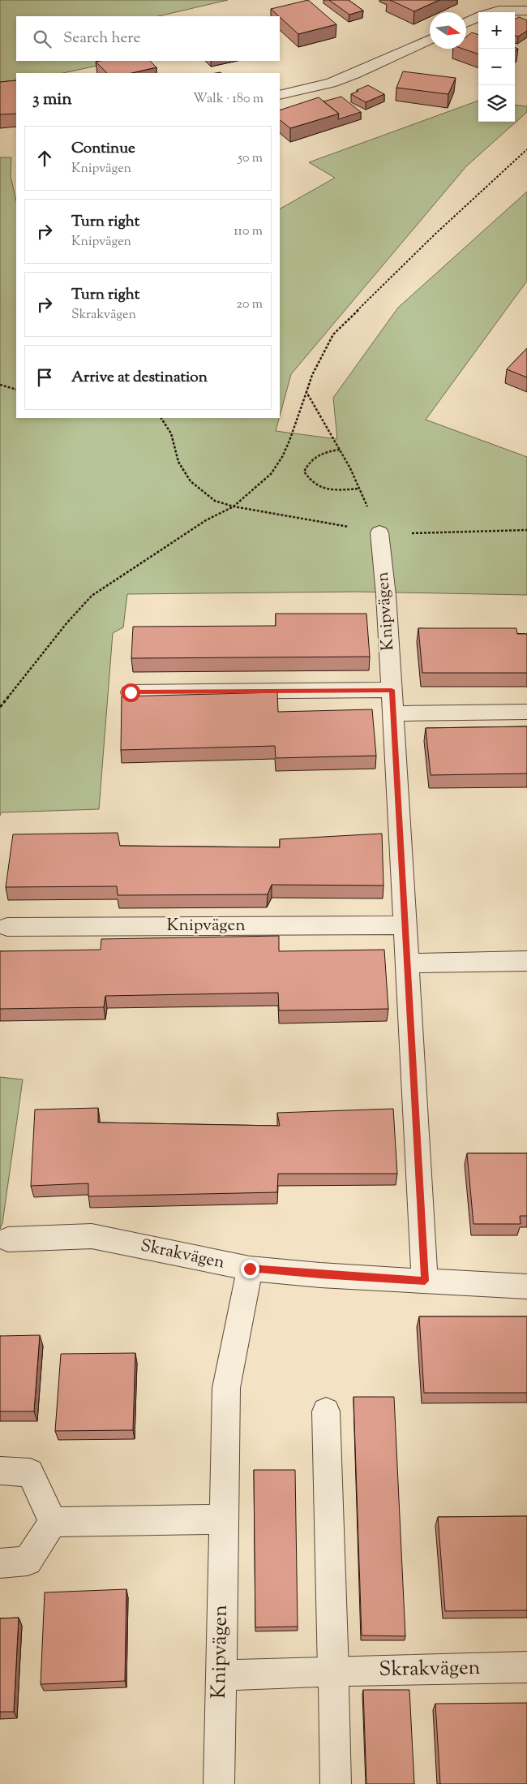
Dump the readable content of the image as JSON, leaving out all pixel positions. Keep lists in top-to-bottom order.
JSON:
{
  "streets": {
    "street": ["Knipvägen", "Skrakvägen"]
  },
  "crossings": [
    ["Knipvägen", "Skrakvägen"]
  ],
  "north": "right",
  "page": {
    "map_buttons": ["+", "−"],
    "search": "Search here",
    "heading": ["3 min", "Walk · 180 m"],
    "list": [
      ["Continue", "Knipvägen", "50 m"],
      ["Turn right", "Knipvägen", "110 m"],
      ["Turn right", "Skrakvägen", "20 m"],
      "Arrive at destination"
    ]
  }
}
